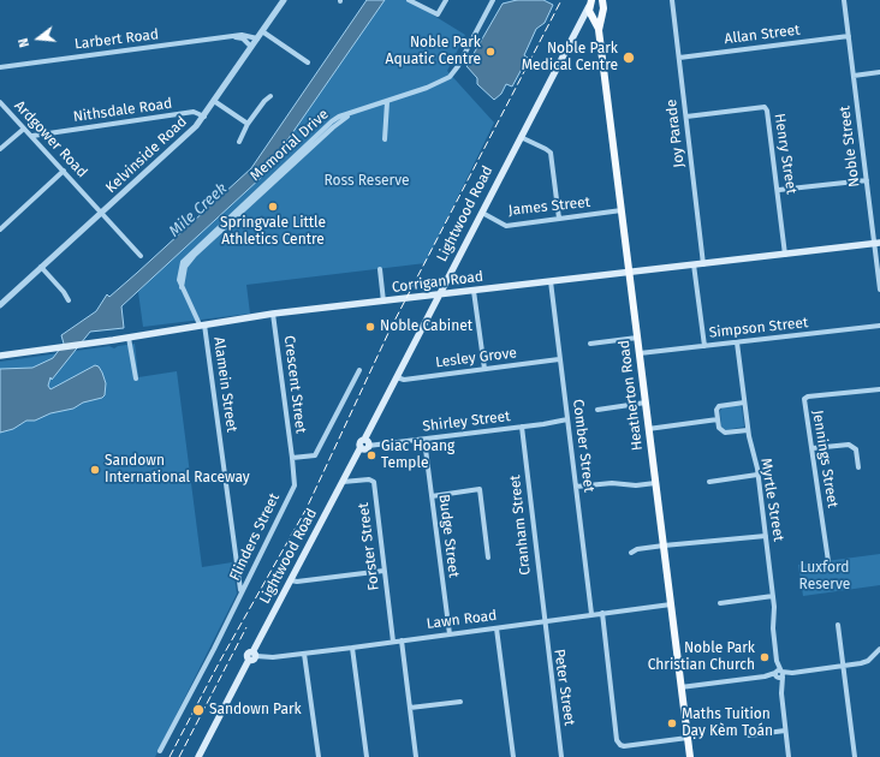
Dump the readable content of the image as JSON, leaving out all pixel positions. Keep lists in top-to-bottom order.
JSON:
{
  "streets": {
    "main road": ["Lightwood Road", "Corrigan Road", "Heatherton Road"],
    "street": [
      "Allan Street",
      "Larbert Road",
      "Nithsdale Road",
      "Joy Parade",
      "Ardgower Road",
      "Memorial Drive",
      "Noble Street",
      "Henry Street",
      "Kelvinside Road",
      "James Street",
      "Simpson Street",
      "Lesley Grove",
      "Alamein Street",
      "Crescent Street",
      "Shirley Street",
      "Comber Street",
      "Jennings Street",
      "Myrtle Street",
      "Cranham Street",
      "Budge Street",
      "Flinders Street",
      "Forster Street",
      "Lawn Road",
      "Peter Street"
    ]
  },
  "crossings": [
    ["Allan Street", "Joy Parade"],
    ["Allan Street", "Noble Street"],
    ["Larbert Road", "Kelvinside Road"],
    ["Nithsdale Road", "Ardgower Road"],
    ["Nithsdale Road", "Kelvinside Road"],
    ["Joy Parade", "Henry Street"],
    ["Joy Parade", "Corrigan Road"],
    ["Ardgower Road", "Kelvinside Road"],
    ["Memorial Drive", "Corrigan Road"],
    ["Memorial Drive", "Alamein Street"],
    ["Noble Street", "Corrigan Road"],
    ["Henry Street", "Corrigan Road"],
    ["James Street", "Lightwood Road"],
    ["James Street", "Heatherton Road"],
    ["Lightwood Road", "Corrigan Road"],
    ["Lightwood Road", "Lesley Grove"],
    ["Lightwood Road", "Heatherton Road"],
    ["Lightwood Road", "Shirley Street"],
    ["Lightwood Road", "Forster Street"],
    ["Lightwood Road", "Lawn Road"],
    ["Corrigan Road", "Alamein Street"],
    ["Corrigan Road", "Crescent Street"],
    ["Corrigan Road", "Heatherton Road"],
    ["Corrigan Road", "Comber Street"],
    ["Simpson Street", "Heatherton Road"],
    ["Simpson Street", "Myrtle Street"],
    ["Lesley Grove", "Comber Street"],
    ["Alamein Street", "Flinders Street"],
    ["Crescent Street", "Flinders Street"],
    ["Heatherton Road", "Lawn Road"],
    ["Shirley Street", "Comber Street"],
    ["Shirley Street", "Cranham Street"],
    ["Shirley Street", "Budge Street"],
    ["Comber Street", "Lawn Road"],
    ["Cranham Street", "Lawn Road"],
    ["Cranham Street", "Peter Street"],
    ["Budge Street", "Lawn Road"],
    ["Forster Street", "Lawn Road"],
    ["Lawn Road", "Peter Street"]
  ],
  "water": ["Mile Creek"],
  "parks": ["Ross Reserve", "Luxford Reserve"],
  "places": [
    "Noble Park Aquatic Centre",
    "Noble Park Medical Centre",
    "Springvale Little Athletics Centre",
    "Noble Cabinet",
    "Giac Hoang Temple",
    "Sandown International Raceway",
    "Noble Park Christian Church",
    "Sandown Park",
    "Maths Tuition Dạy Kèm Toán"
  ],
  "north": "left"
}
